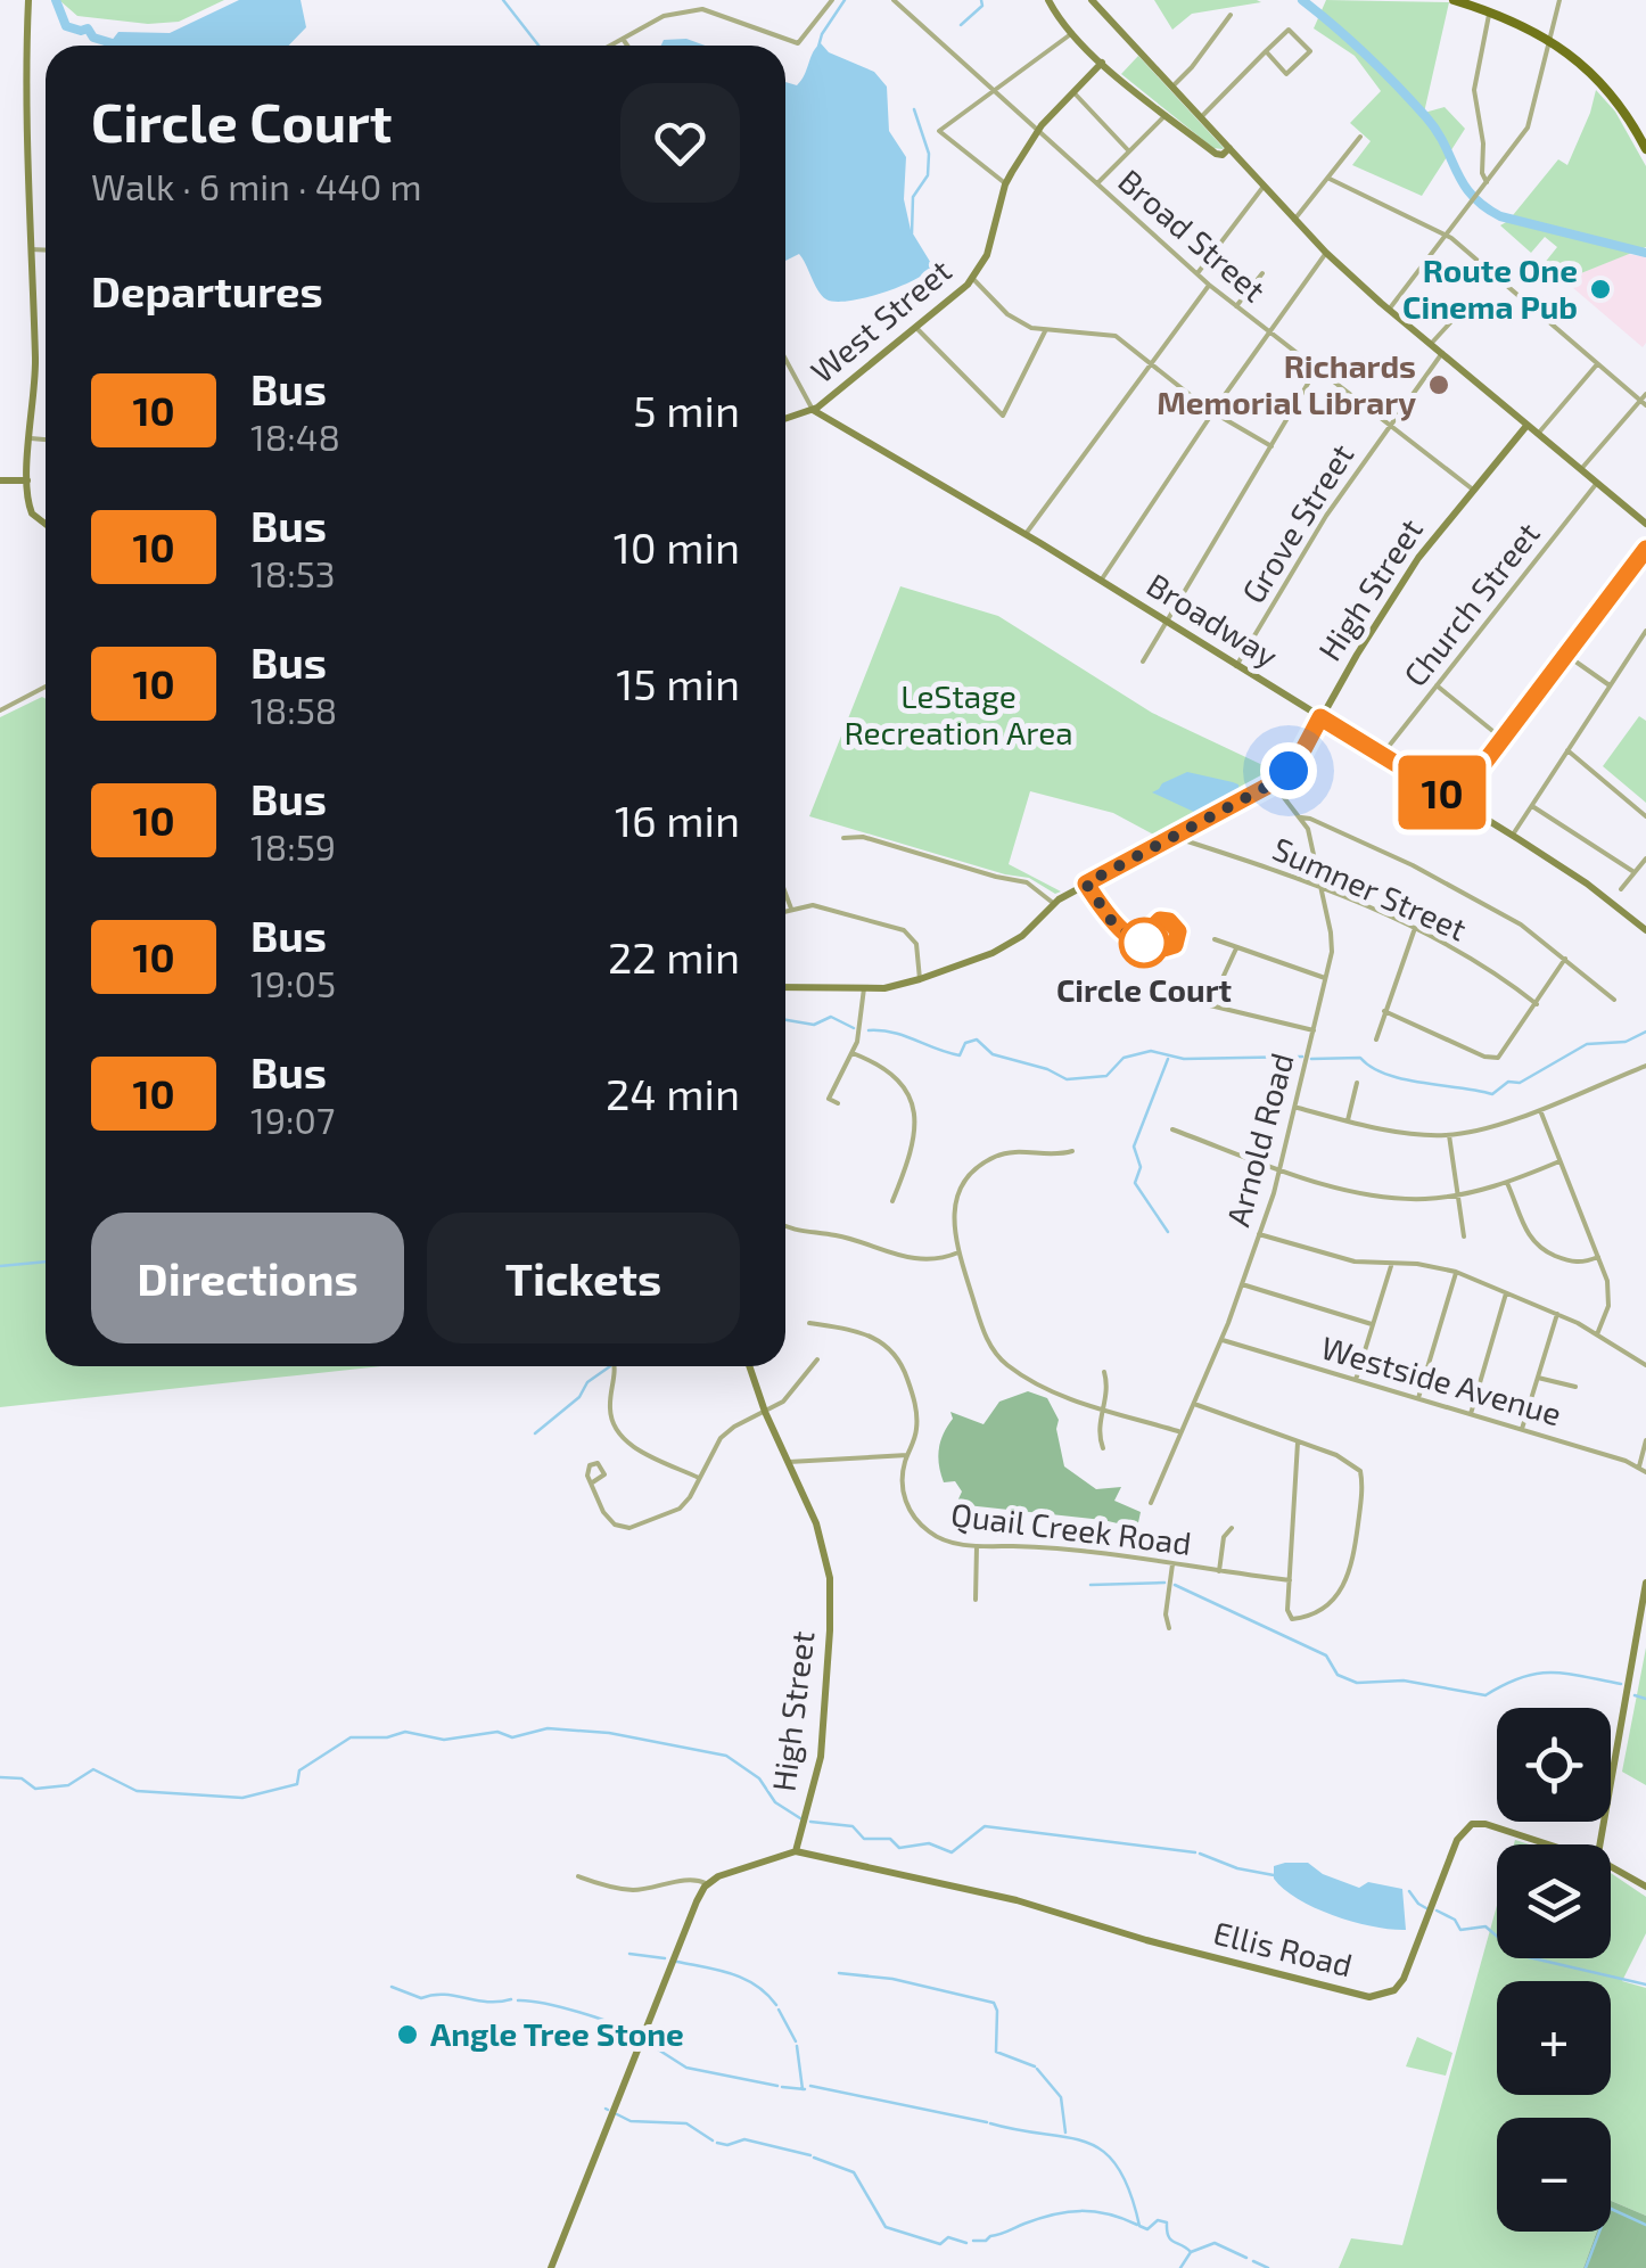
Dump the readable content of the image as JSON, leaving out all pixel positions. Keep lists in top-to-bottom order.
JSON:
{
  "streets": {
    "street": [
      "Broad Street",
      "West Street",
      "Grove Street",
      "High Street",
      "Church Street",
      "Broadway",
      "Sumner Street",
      "Arnold Road",
      "Westside Avenue",
      "Quail Creek Road",
      "Ellis Road"
    ]
  },
  "crossings": [
    ["Broad Street", "West Street"],
    ["Broad Street", "Grove Street"],
    ["Broad Street", "High Street"],
    ["West Street", "Broadway"],
    ["Grove Street", "Broadway"],
    ["High Street", "Broadway"],
    ["High Street", "Sumner Street"],
    ["High Street", "Arnold Road"],
    ["High Street", "Ellis Road"],
    ["Church Street", "Broadway"],
    ["Sumner Street", "Arnold Road"],
    ["Arnold Road", "Westside Avenue"]
  ],
  "parks": ["LeStage Recreation Area"],
  "places": [
    "Route One Cinema Pub",
    "Richards Memorial Library",
    "Circle Court",
    "Angle Tree Stone"
  ],
  "lines": ["bus line 10"],
  "page": {
    "on_map": "10",
    "heading": [
      ["Circle Court", "Walk · 6 min · 440 m"],
      "Departures"
    ],
    "list": [
      {
        "mark": "10",
        "name": "Bus",
        "note": "18:48",
        "value": "5 min"
      },
      {
        "mark": "10",
        "name": "Bus",
        "note": "18:53",
        "value": "10 min"
      },
      {
        "mark": "10",
        "name": "Bus",
        "note": "18:58",
        "value": "15 min"
      },
      {
        "mark": "10",
        "name": "Bus",
        "note": "18:59",
        "value": "16 min"
      },
      {
        "mark": "10",
        "name": "Bus",
        "note": "19:05",
        "value": "22 min"
      },
      {
        "mark": "10",
        "name": "Bus",
        "note": "19:07",
        "value": "24 min"
      }
    ],
    "buttons": ["Directions", "Tickets"],
    "map_buttons": ["+", "−"]
  }
}
